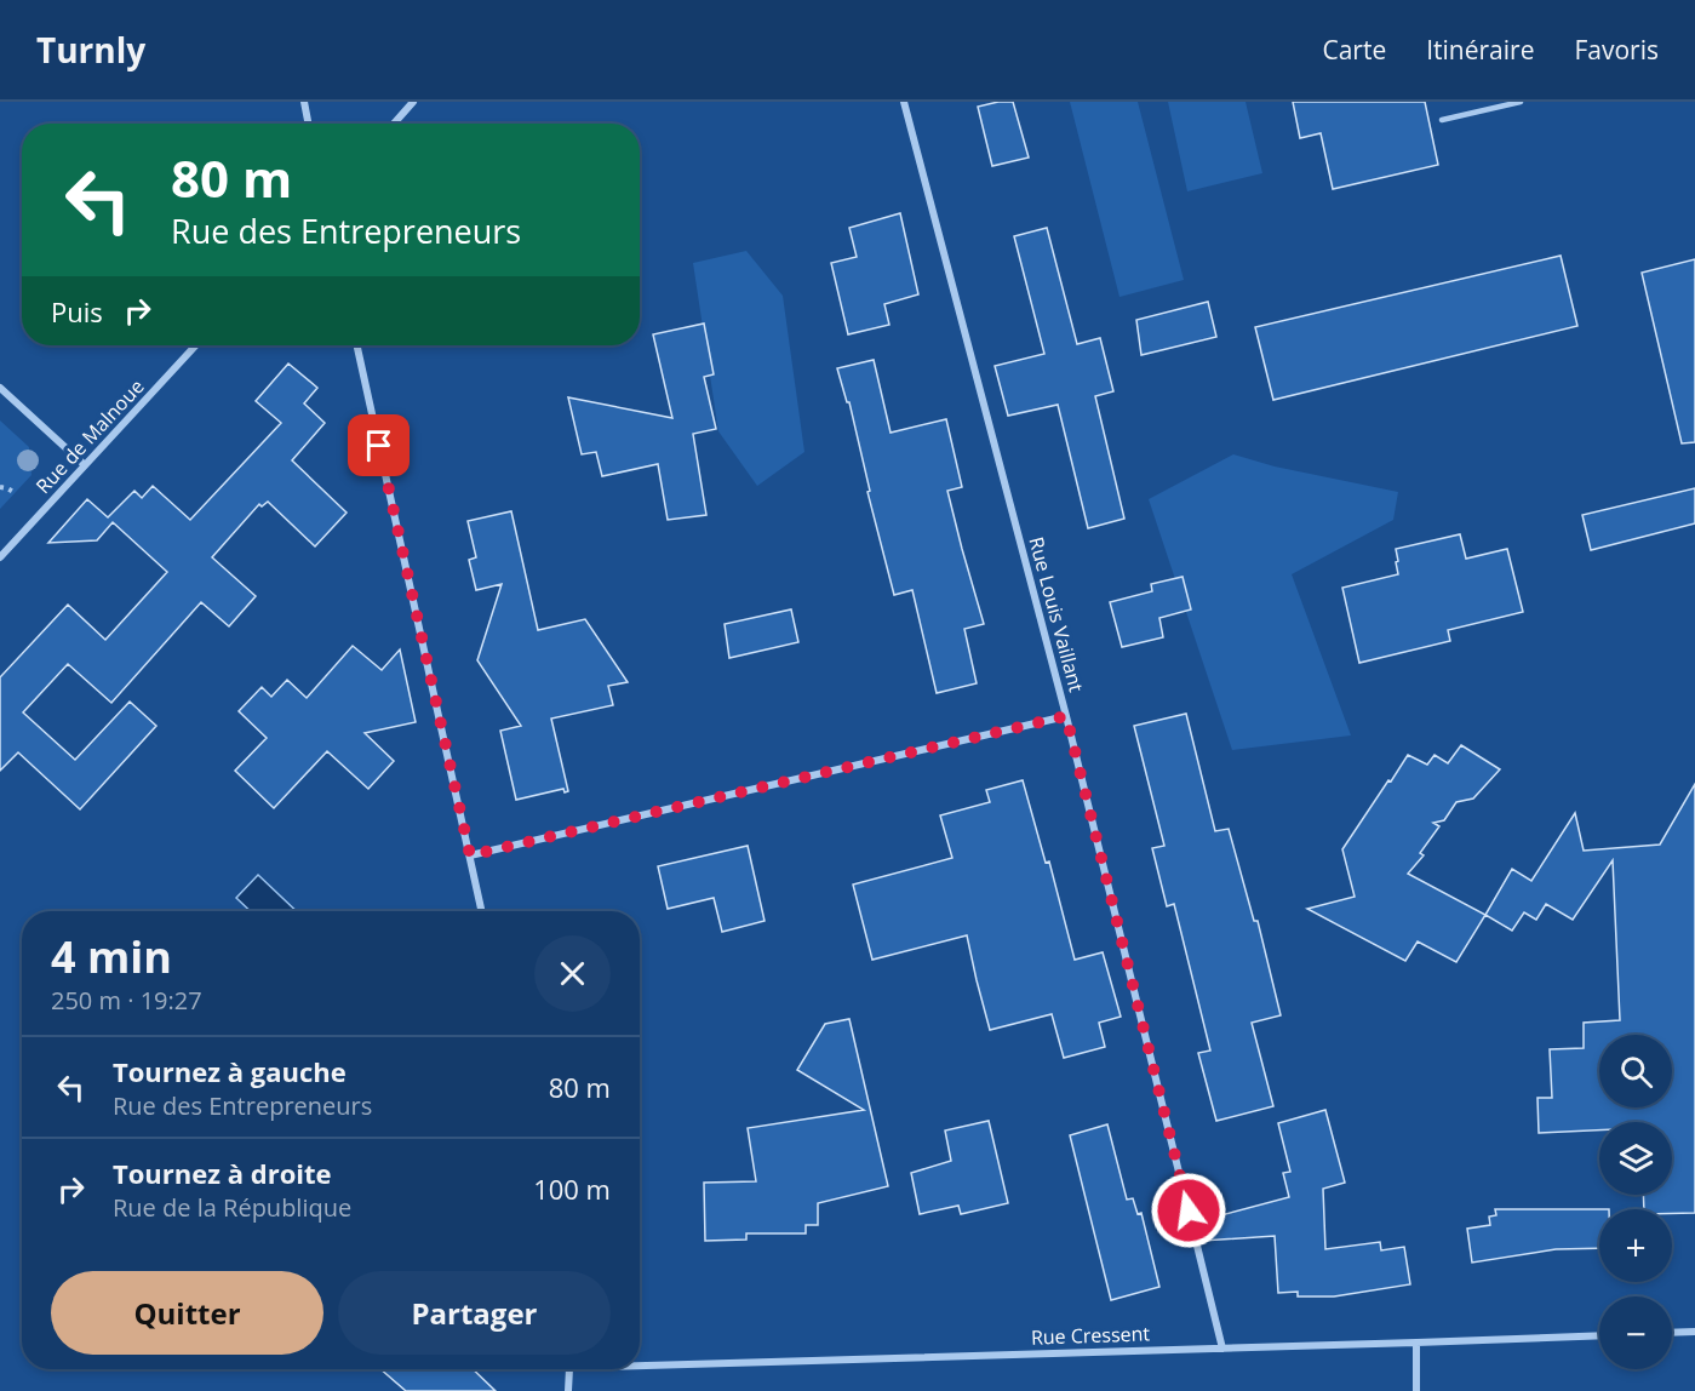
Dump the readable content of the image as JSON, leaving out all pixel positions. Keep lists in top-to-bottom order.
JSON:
{
  "streets": {
    "street": ["Rue de Malnoue", "Rue Louis Vaillant", "Rue Cressent"]
  },
  "crossings": [
    ["Rue Louis Vaillant", "Rue Cressent"]
  ],
  "page": {
    "header": "Turnly",
    "nav": ["Carte", "Itinéraire", "Favoris"],
    "turn": ["80 m", "Rue des Entrepreneurs"],
    "then": "Puis",
    "heading": ["4 min", "250 m · 19:27"],
    "map_buttons": ["+", "−"],
    "list": [
      {
        "name": "Tournez à gauche",
        "note": "Rue des Entrepreneurs",
        "value": "80 m"
      },
      {
        "name": "Tournez à droite",
        "note": "Rue de la République",
        "value": "100 m"
      }
    ],
    "buttons": ["Quitter", "Partager"]
  }
}
